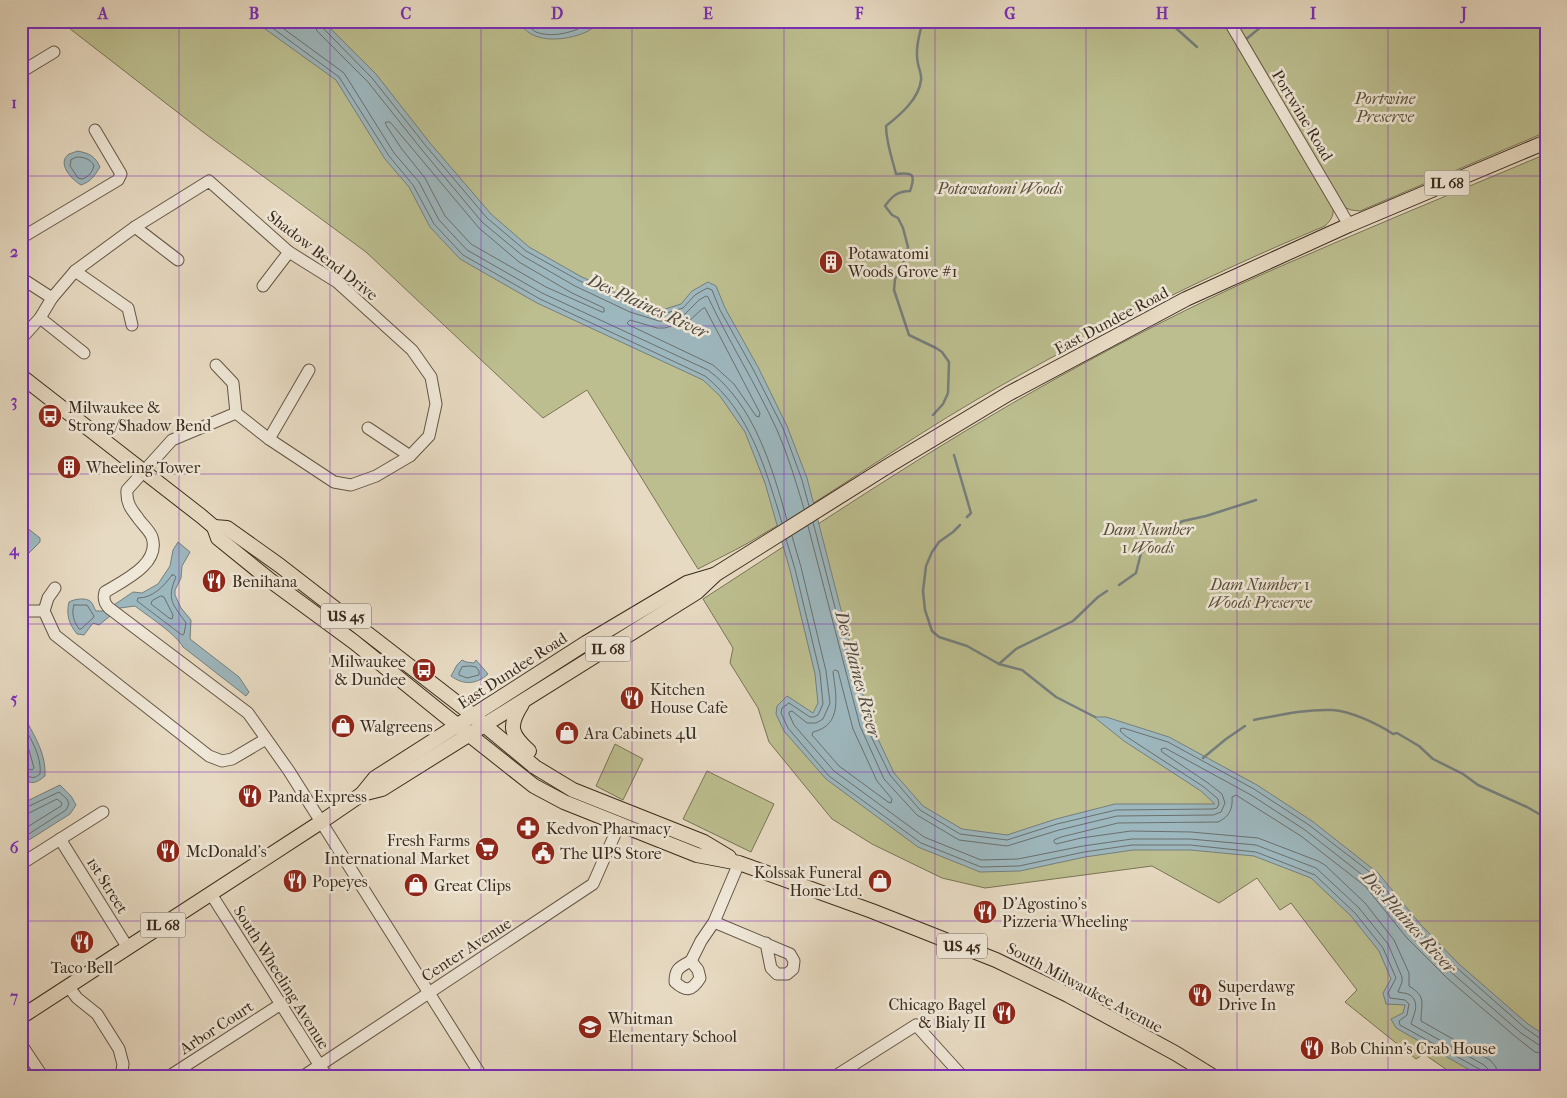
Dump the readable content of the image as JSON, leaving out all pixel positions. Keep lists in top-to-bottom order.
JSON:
{
  "streets": {
    "main road": [
      "IL 68",
      "East Dundee Road",
      "US 45",
      "South Milwaukee Avenue"
    ],
    "street": [
      "Portwine Road",
      "Shadow Bend Drive",
      "1st Street",
      "Center Avenue",
      "South Wheeling Avenue",
      "Arbor Court"
    ]
  },
  "crossings": [
    ["Portwine Road", "East Dundee Road"],
    ["East Dundee Road", "US 45"],
    ["East Dundee Road", "1st Street"],
    ["East Dundee Road", "South Wheeling Avenue"],
    ["East Dundee Road", "South Milwaukee Avenue"],
    ["US 45", "South Milwaukee Avenue"],
    ["Center Avenue", "South Wheeling Avenue"],
    ["Center Avenue", "South Milwaukee Avenue"],
    ["South Wheeling Avenue", "Arbor Court"]
  ],
  "water": ["Des Plaines River"],
  "parks": [
    "Portwine Preserve",
    "Potawatomi Woods",
    "Dam Number 1 Woods",
    "Dam Number 1 Woods Preserve"
  ],
  "places": {
    "building": ["Potawatomi Woods Grove #1", "Wheeling Tower"],
    "bus stop": ["Milwaukee & Strong/Shadow Bend", "Milwaukee & Dundee"],
    "restaurant": [
      "Benihana",
      "Kitchen House Cafe",
      "Panda Express",
      "McDonald's",
      "Popeyes",
      "D'Agostino's Pizzeria Wheeling",
      "Taco Bell",
      "Superdawg Drive In",
      "Chicago Bagel & Bialy II",
      "Bob Chinn's Crab House"
    ],
    "shop": [
      "Walgreens",
      "Ara Cabinets 4U",
      "Kolssak Funeral Home Ltd.",
      "Great Clips"
    ],
    "pharmacy": ["Kedvon Pharmacy"],
    "supermarket": ["Fresh Farms International Market"],
    "public building": ["The UPS Store"],
    "school or university": ["Whitman Elementary School"]
  },
  "grid": {
    "columns": [
      "A",
      "B",
      "C",
      "D",
      "E",
      "F",
      "G",
      "H",
      "I",
      "J"
    ],
    "rows": [
      "1",
      "2",
      "3",
      "4",
      "5",
      "6",
      "7"
    ]
  }
}
